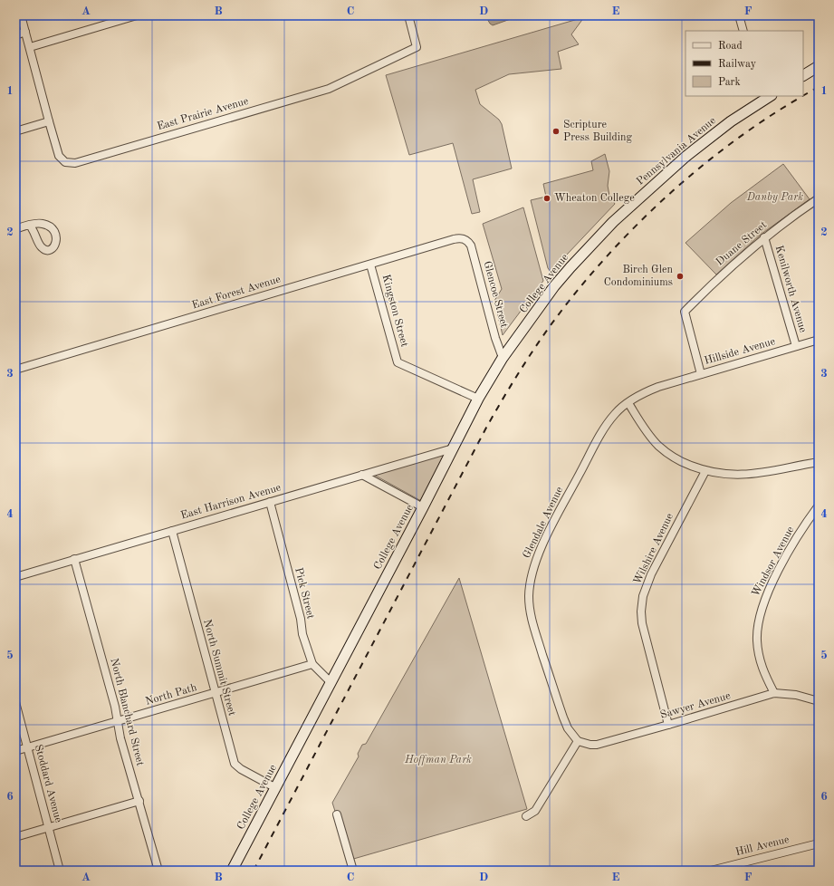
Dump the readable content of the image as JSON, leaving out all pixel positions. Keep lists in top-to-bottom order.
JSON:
{
  "streets": {
    "street": [
      "East Prairie Avenue",
      "Pennsylvania Avenue",
      "Duane Street",
      "College Avenue",
      "Kenilworth Avenue",
      "East Forest Avenue",
      "Glencoe Street",
      "Kingston Street",
      "Hillside Avenue",
      "East Harrison Avenue",
      "Glendale Avenue",
      "Wilshire Avenue",
      "Windsor Avenue",
      "Pick Street",
      "North Summit Street",
      "North Path",
      "Sawyer Avenue",
      "North Blanchard Street",
      "Stoddard Avenue",
      "Hill Avenue"
    ]
  },
  "crossings": [
    ["Pennsylvania Avenue", "College Avenue"],
    ["Duane Street", "Kenilworth Avenue"],
    ["Duane Street", "Hillside Avenue"],
    ["College Avenue", "Glencoe Street"],
    ["College Avenue", "Kingston Street"],
    ["College Avenue", "East Harrison Avenue"],
    ["College Avenue", "Pick Street"],
    ["College Avenue", "North Summit Street"],
    ["Kenilworth Avenue", "Hillside Avenue"],
    ["East Forest Avenue", "Glencoe Street"],
    ["East Forest Avenue", "Kingston Street"],
    ["Hillside Avenue", "Glendale Avenue"],
    ["East Harrison Avenue", "Pick Street"],
    ["East Harrison Avenue", "North Summit Street"],
    ["East Harrison Avenue", "North Blanchard Street"],
    ["Glendale Avenue", "Sawyer Avenue"],
    ["Wilshire Avenue", "Sawyer Avenue"],
    ["Windsor Avenue", "Sawyer Avenue"],
    ["Pick Street", "North Path"],
    ["North Summit Street", "North Path"],
    ["North Path", "North Blanchard Street"],
    ["North Path", "Stoddard Avenue"]
  ],
  "parks": ["Danby Park", "Hoffman Park"],
  "places": ["Scripture Press Building", "Wheaton College", "Birch Glen Condominiums"],
  "legend": ["Road", "Railway", "Park"],
  "grid": {
    "columns": [
      "A",
      "B",
      "C",
      "D",
      "E",
      "F"
    ],
    "rows": [
      "1",
      "2",
      "3",
      "4",
      "5",
      "6"
    ]
  }
}
